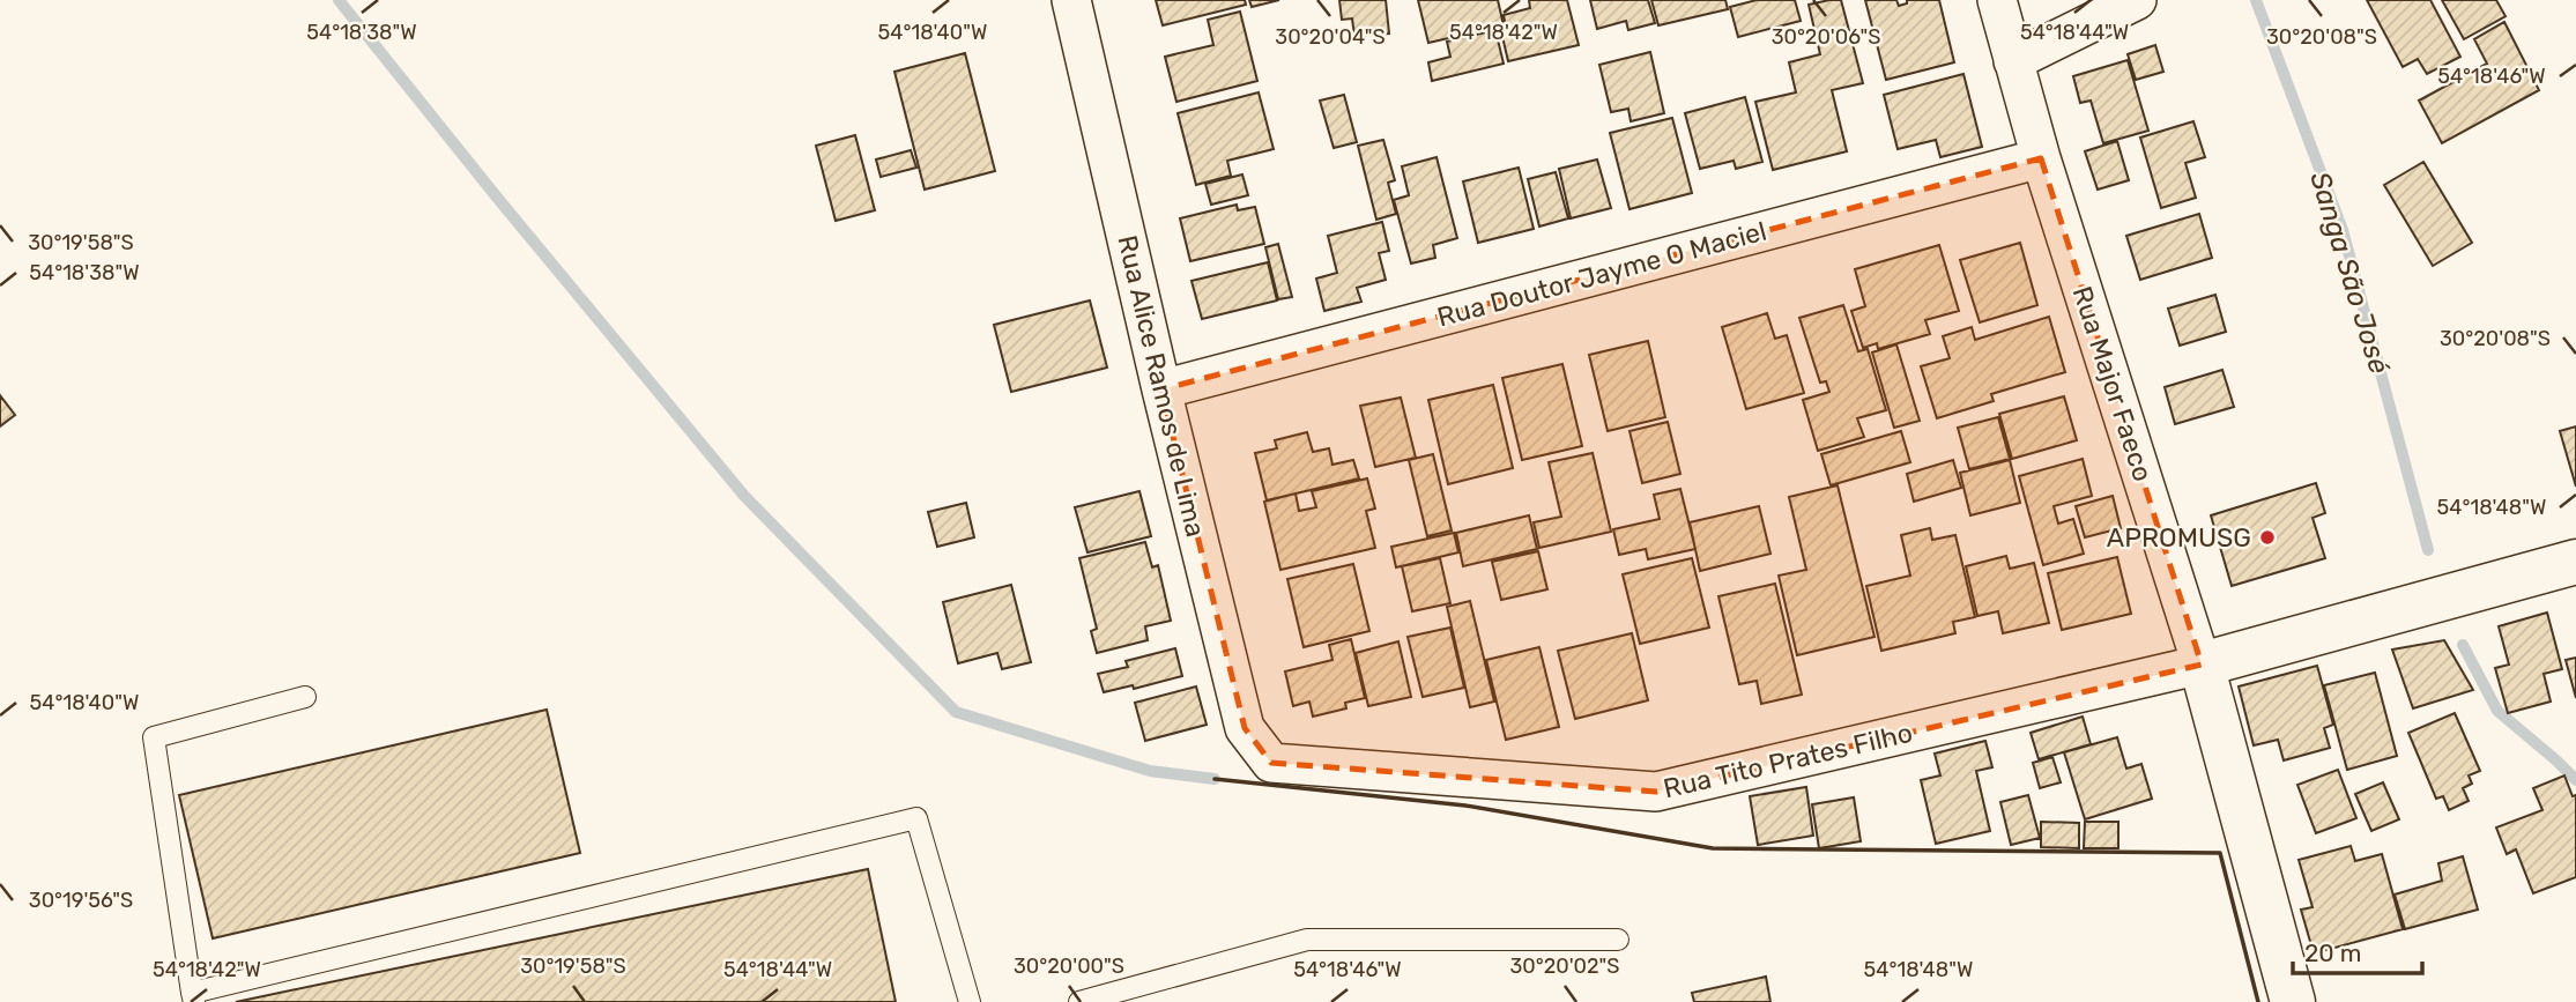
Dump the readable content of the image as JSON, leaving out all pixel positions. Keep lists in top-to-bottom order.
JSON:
{
  "streets": {
    "street": [
      "Rua Doutor Jayme O Maciel",
      "Rua Major Faeco",
      "Rua Alice Ramos de Lima",
      "Rua Tito Prates Filho"
    ]
  },
  "crossings": [
    ["Rua Doutor Jayme O Maciel", "Rua Major Faeco"],
    ["Rua Doutor Jayme O Maciel", "Rua Alice Ramos de Lima"],
    ["Rua Major Faeco", "Rua Tito Prates Filho"],
    ["Rua Alice Ramos de Lima", "Rua Tito Prates Filho"]
  ],
  "water": ["Sanga São José"],
  "places": ["APROMUSG"],
  "scale_bar": "20 m",
  "coordinates": [
    "54°18'38\"W",
    "54°18'40\"W",
    "54°18'42\"W",
    "54°18'44\"W",
    "30°20'04\"S",
    "30°20'06\"S",
    "30°20'08\"S",
    "54°18'46\"W",
    "30°19'58\"S",
    "54°18'48\"W",
    "30°19'56\"S",
    "30°20'00\"S",
    "30°20'02\"S"
  ]
}
